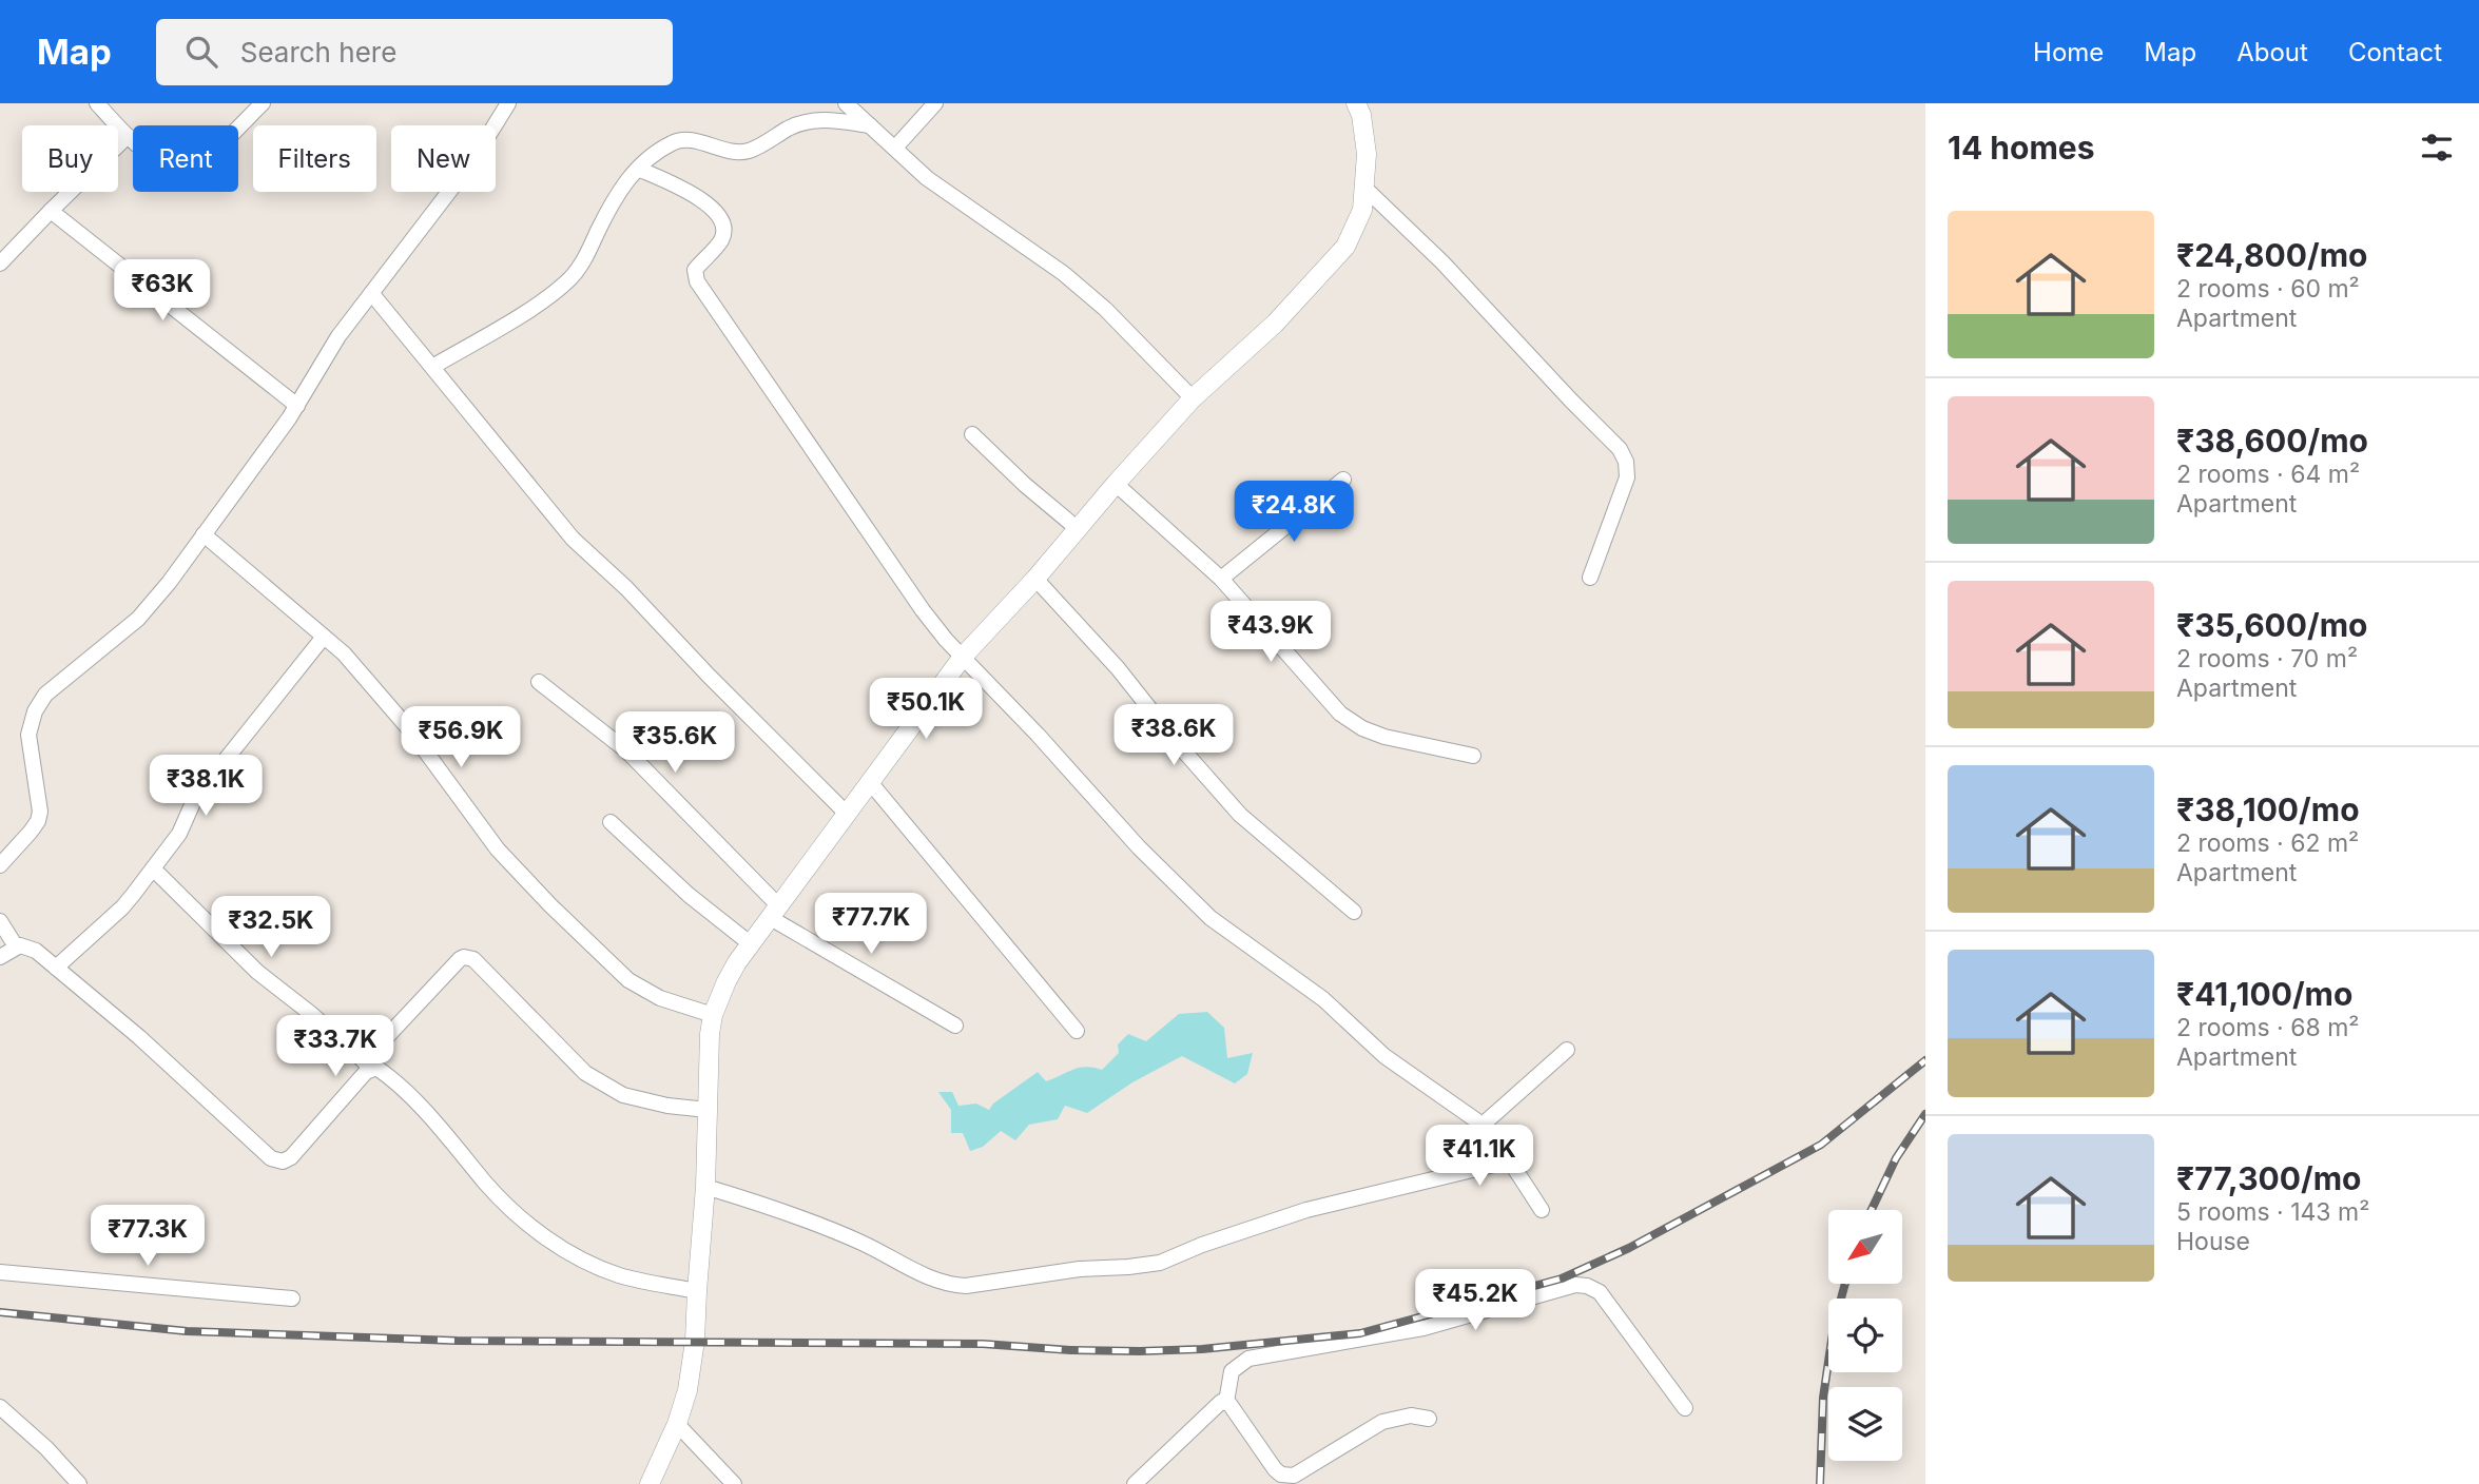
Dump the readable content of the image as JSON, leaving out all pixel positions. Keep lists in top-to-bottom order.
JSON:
{
  "north": "bottom left",
  "page": {
    "header": "Map",
    "search": "Search here",
    "nav": [
      "Home",
      "Map",
      "About",
      "Contact"
    ],
    "heading": "14 homes",
    "chip": [
      "Buy",
      "Rent",
      "Filters",
      "New"
    ],
    "list": [
      {
        "name": "₹24,800/mo",
        "note": "2 rooms · 60 m² · Apartment"
      },
      {
        "name": "₹38,600/mo",
        "note": "2 rooms · 64 m² · Apartment"
      },
      {
        "name": "₹35,600/mo",
        "note": "2 rooms · 70 m² · Apartment"
      },
      {
        "name": "₹38,100/mo",
        "note": "2 rooms · 62 m² · Apartment"
      },
      {
        "name": "₹41,100/mo",
        "note": "2 rooms · 68 m² · Apartment"
      },
      {
        "name": "₹77,300/mo",
        "note": "5 rooms · 143 m² · House"
      }
    ],
    "price": [
      "₹63K",
      "₹24.8K",
      "₹43.9K",
      "₹50.1K",
      "₹38.6K",
      "₹56.9K",
      "₹35.6K",
      "₹38.1K",
      "₹77.7K",
      "₹32.5K",
      "₹33.7K",
      "₹41.1K",
      "₹77.3K",
      "₹45.2K"
    ]
  }
}
